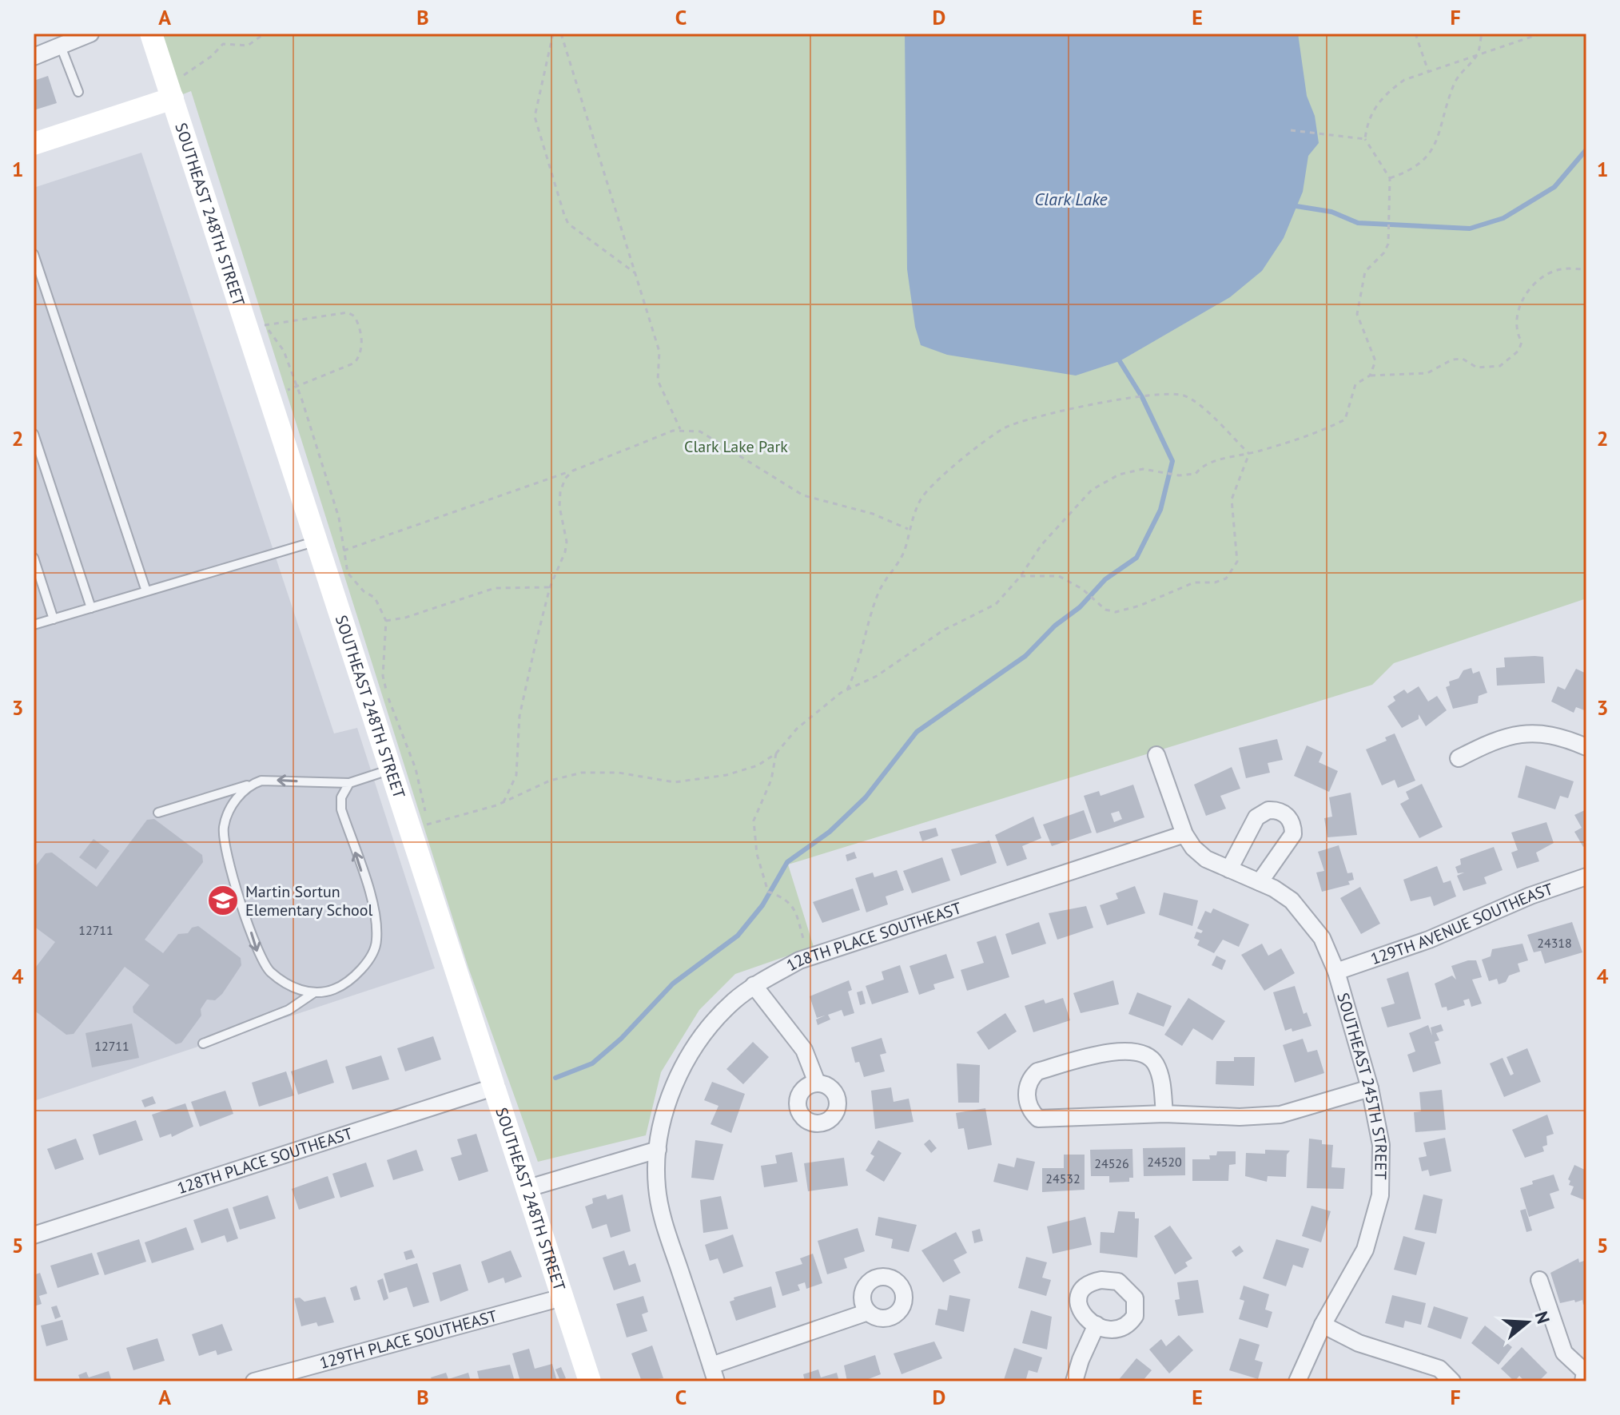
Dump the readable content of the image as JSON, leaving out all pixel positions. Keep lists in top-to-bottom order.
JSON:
{
  "streets": {
    "street": [
      "SOUTHEAST 248TH STREET",
      "129TH AVENUE SOUTHEAST",
      "128TH PLACE SOUTHEAST",
      "SOUTHEAST 245TH STREET",
      "129TH PLACE SOUTHEAST"
    ]
  },
  "crossings": [
    ["SOUTHEAST 248TH STREET", "128TH PLACE SOUTHEAST"],
    ["SOUTHEAST 248TH STREET", "129TH PLACE SOUTHEAST"],
    ["129TH AVENUE SOUTHEAST", "SOUTHEAST 245TH STREET"],
    ["128TH PLACE SOUTHEAST", "SOUTHEAST 245TH STREET"]
  ],
  "water": ["Clark Lake"],
  "parks": ["Clark Lake Park"],
  "places": {
    "school or university": ["Martin Sortun Elementary School"]
  },
  "house_numbers": [
    "12711",
    "24318",
    "12711",
    "24520",
    "24526",
    "24532"
  ],
  "north": "right",
  "grid": {
    "columns": [
      "A",
      "B",
      "C",
      "D",
      "E",
      "F"
    ],
    "rows": [
      "1",
      "2",
      "3",
      "4",
      "5"
    ]
  }
}
